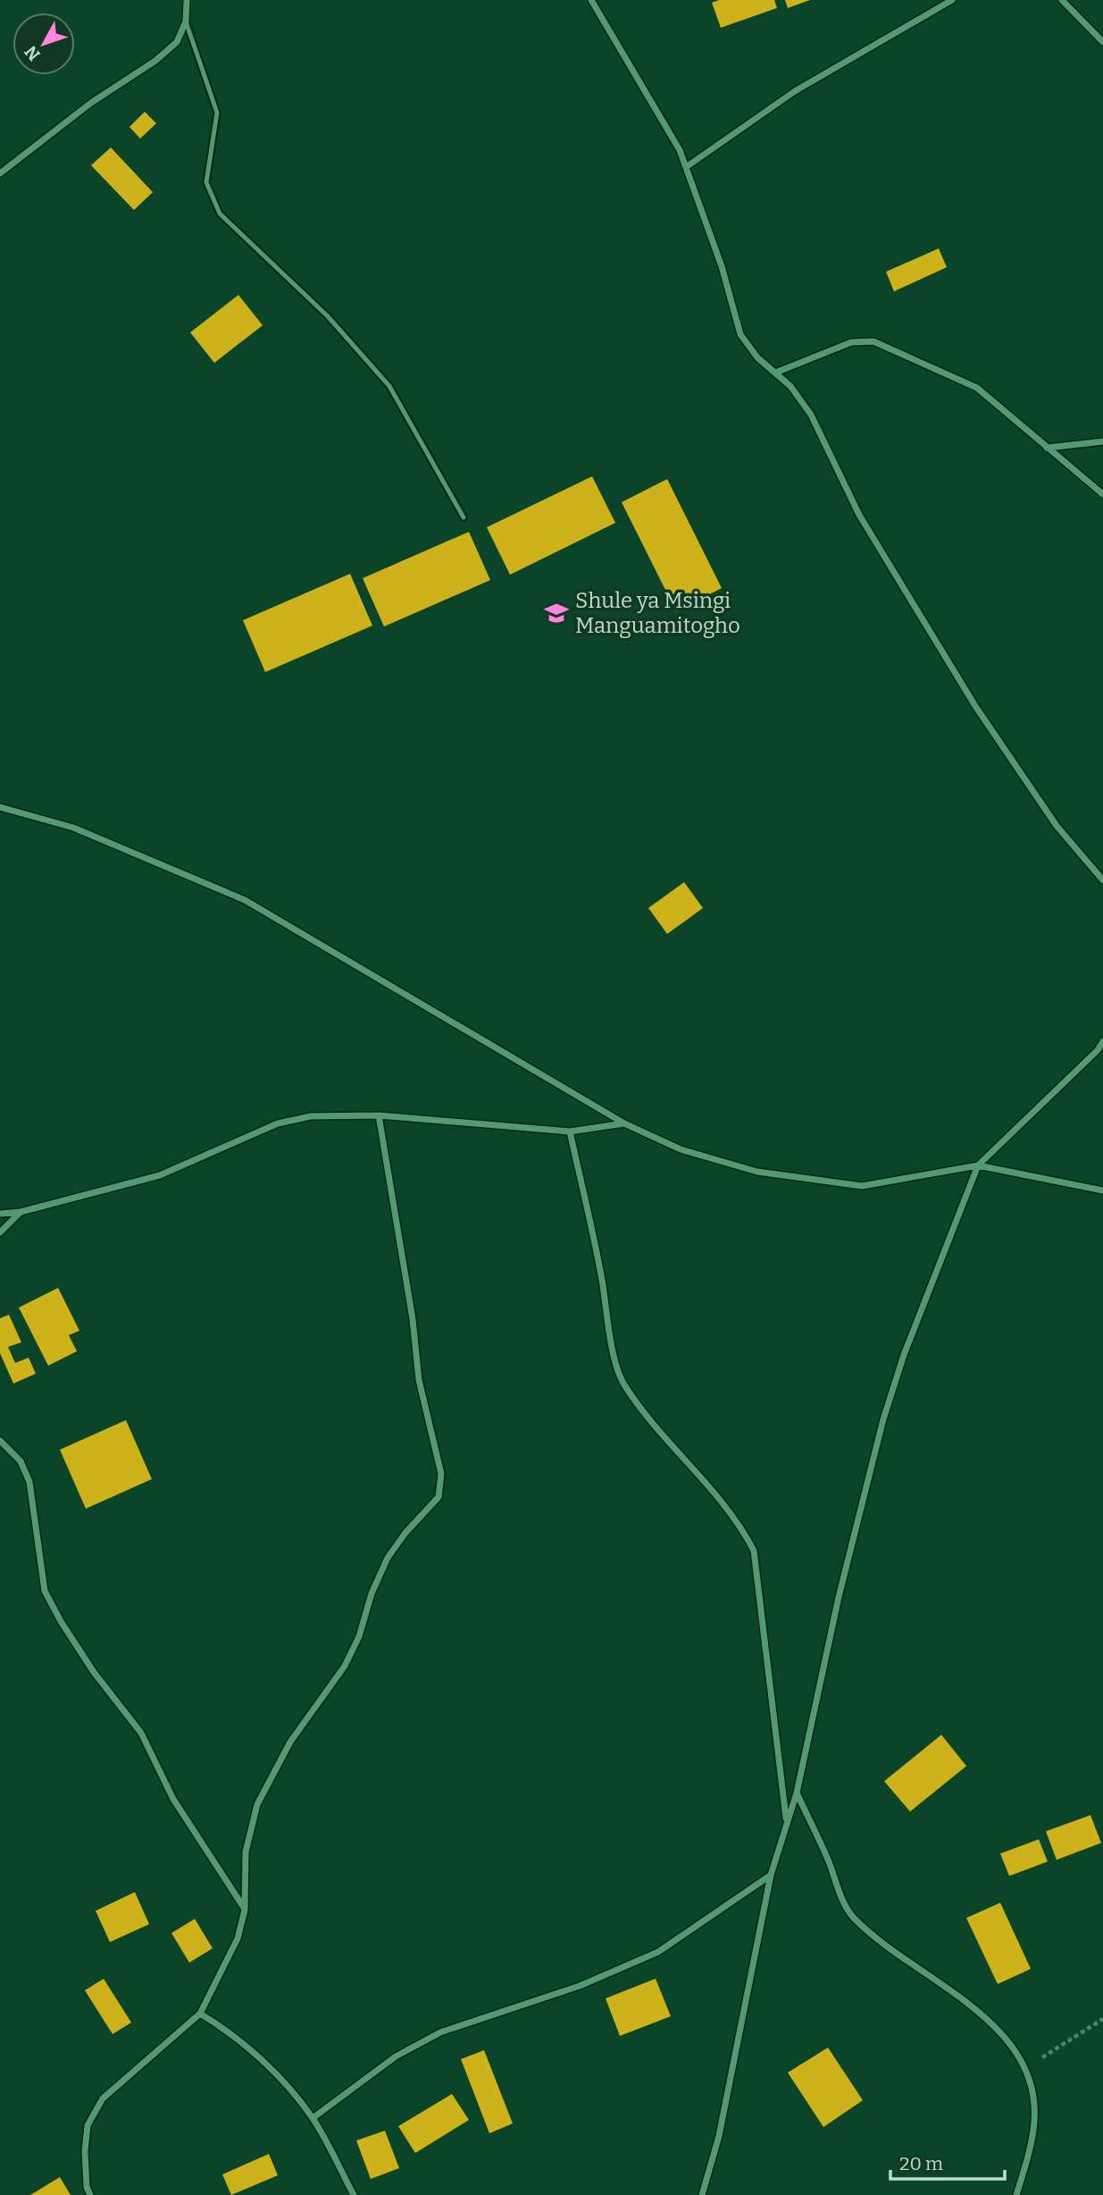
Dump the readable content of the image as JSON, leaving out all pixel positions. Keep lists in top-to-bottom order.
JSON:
{
  "places": {
    "school or university": ["Shule ya Msingi Manguamitogho"]
  },
  "scale_bar": "20 m",
  "north": "bottom left"
}
